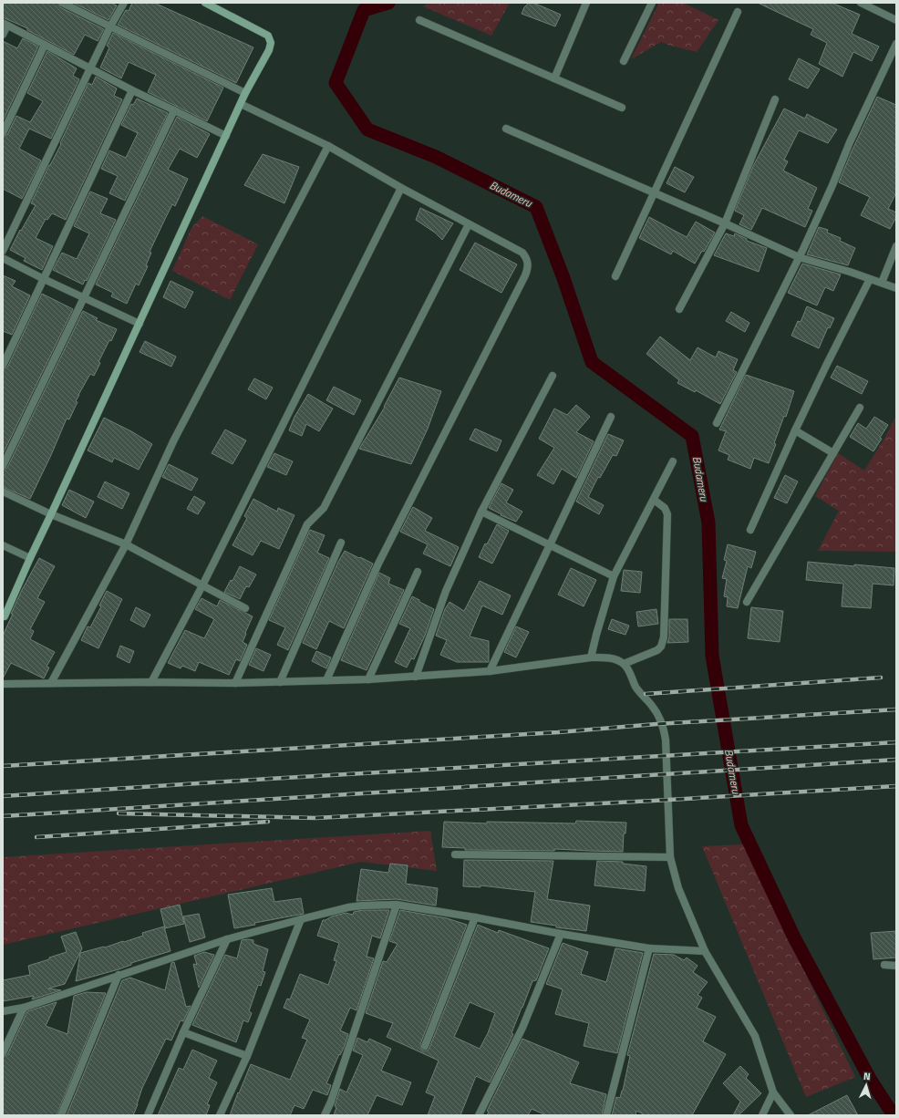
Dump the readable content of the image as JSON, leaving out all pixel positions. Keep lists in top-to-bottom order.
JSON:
{
  "water": ["Budameru"],
  "north": "top"
}
